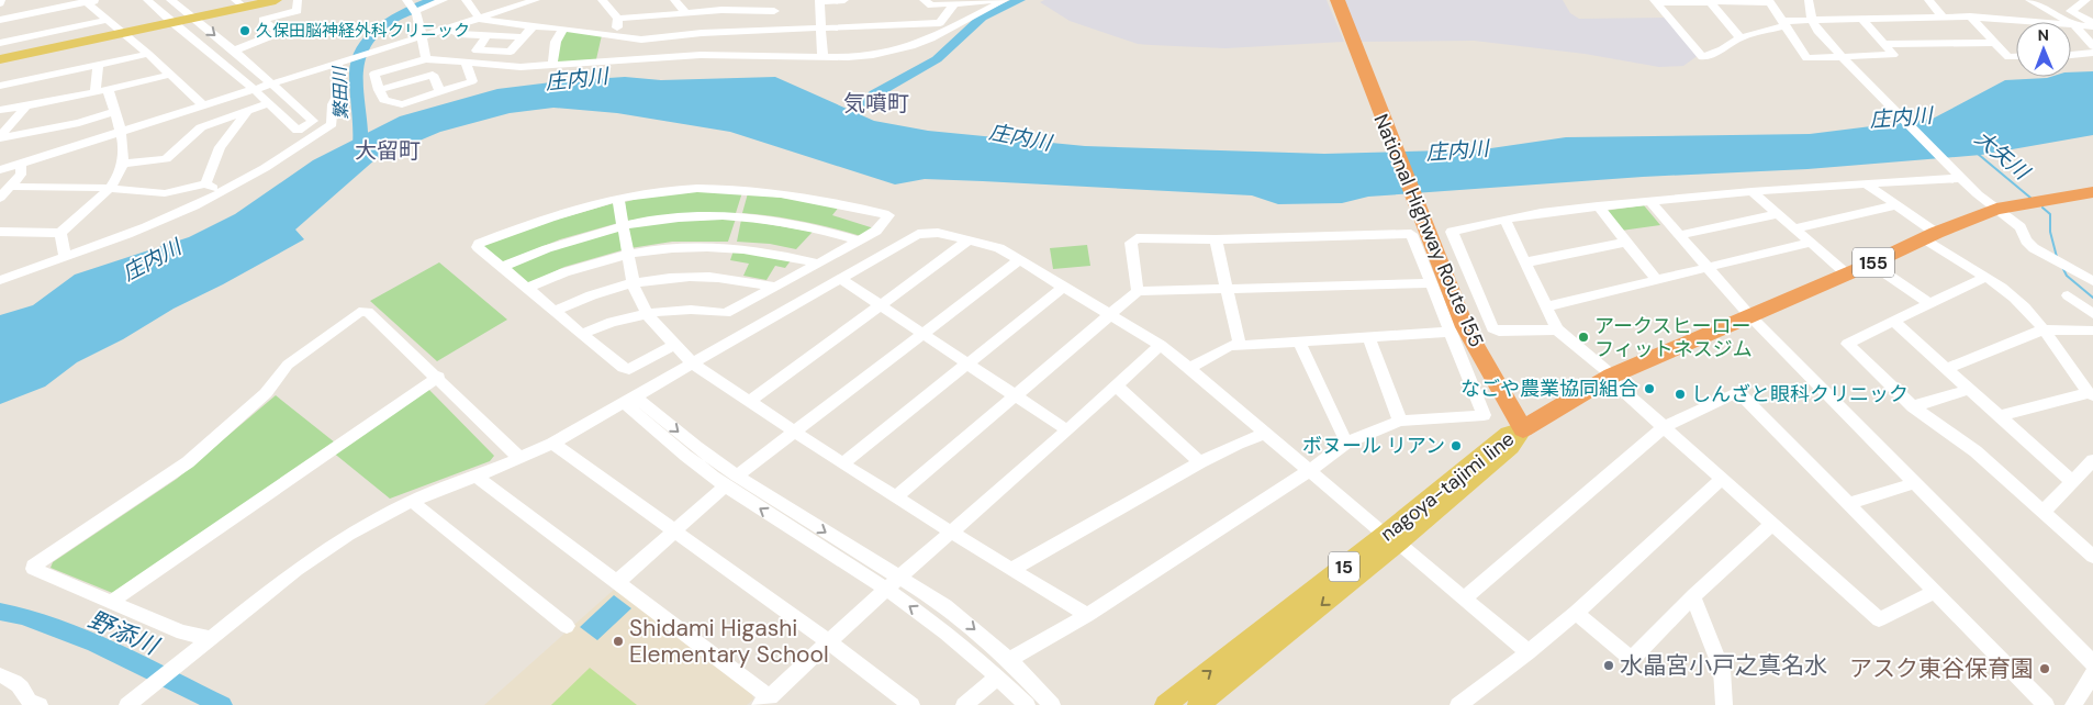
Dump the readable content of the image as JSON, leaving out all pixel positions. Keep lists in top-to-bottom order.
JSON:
{
  "streets": {
    "highway": ["National Highway Route 155", "155"],
    "main road": ["nagoya-tajimi line", "15"]
  },
  "crossings": [
    ["National Highway Route 155", "155"],
    ["National Highway Route 155", "nagoya-tajimi line"],
    ["155", "nagoya-tajimi line"]
  ],
  "districts": ["気噴町", "大留町"],
  "water": [
    "庄内川",
    "繁田川",
    "大矢川",
    "野添川"
  ],
  "places": [
    "久保田脳神経外科クリニック",
    "アークスヒーロー フィットネスジム",
    "なごや農業協同組合",
    "しんざと眼科クリニック",
    "ボヌール リアン",
    "Shidami Higashi Elementary School",
    "水晶宮小戸之真名水",
    "アスク東谷保育園"
  ],
  "north": "top"
}
